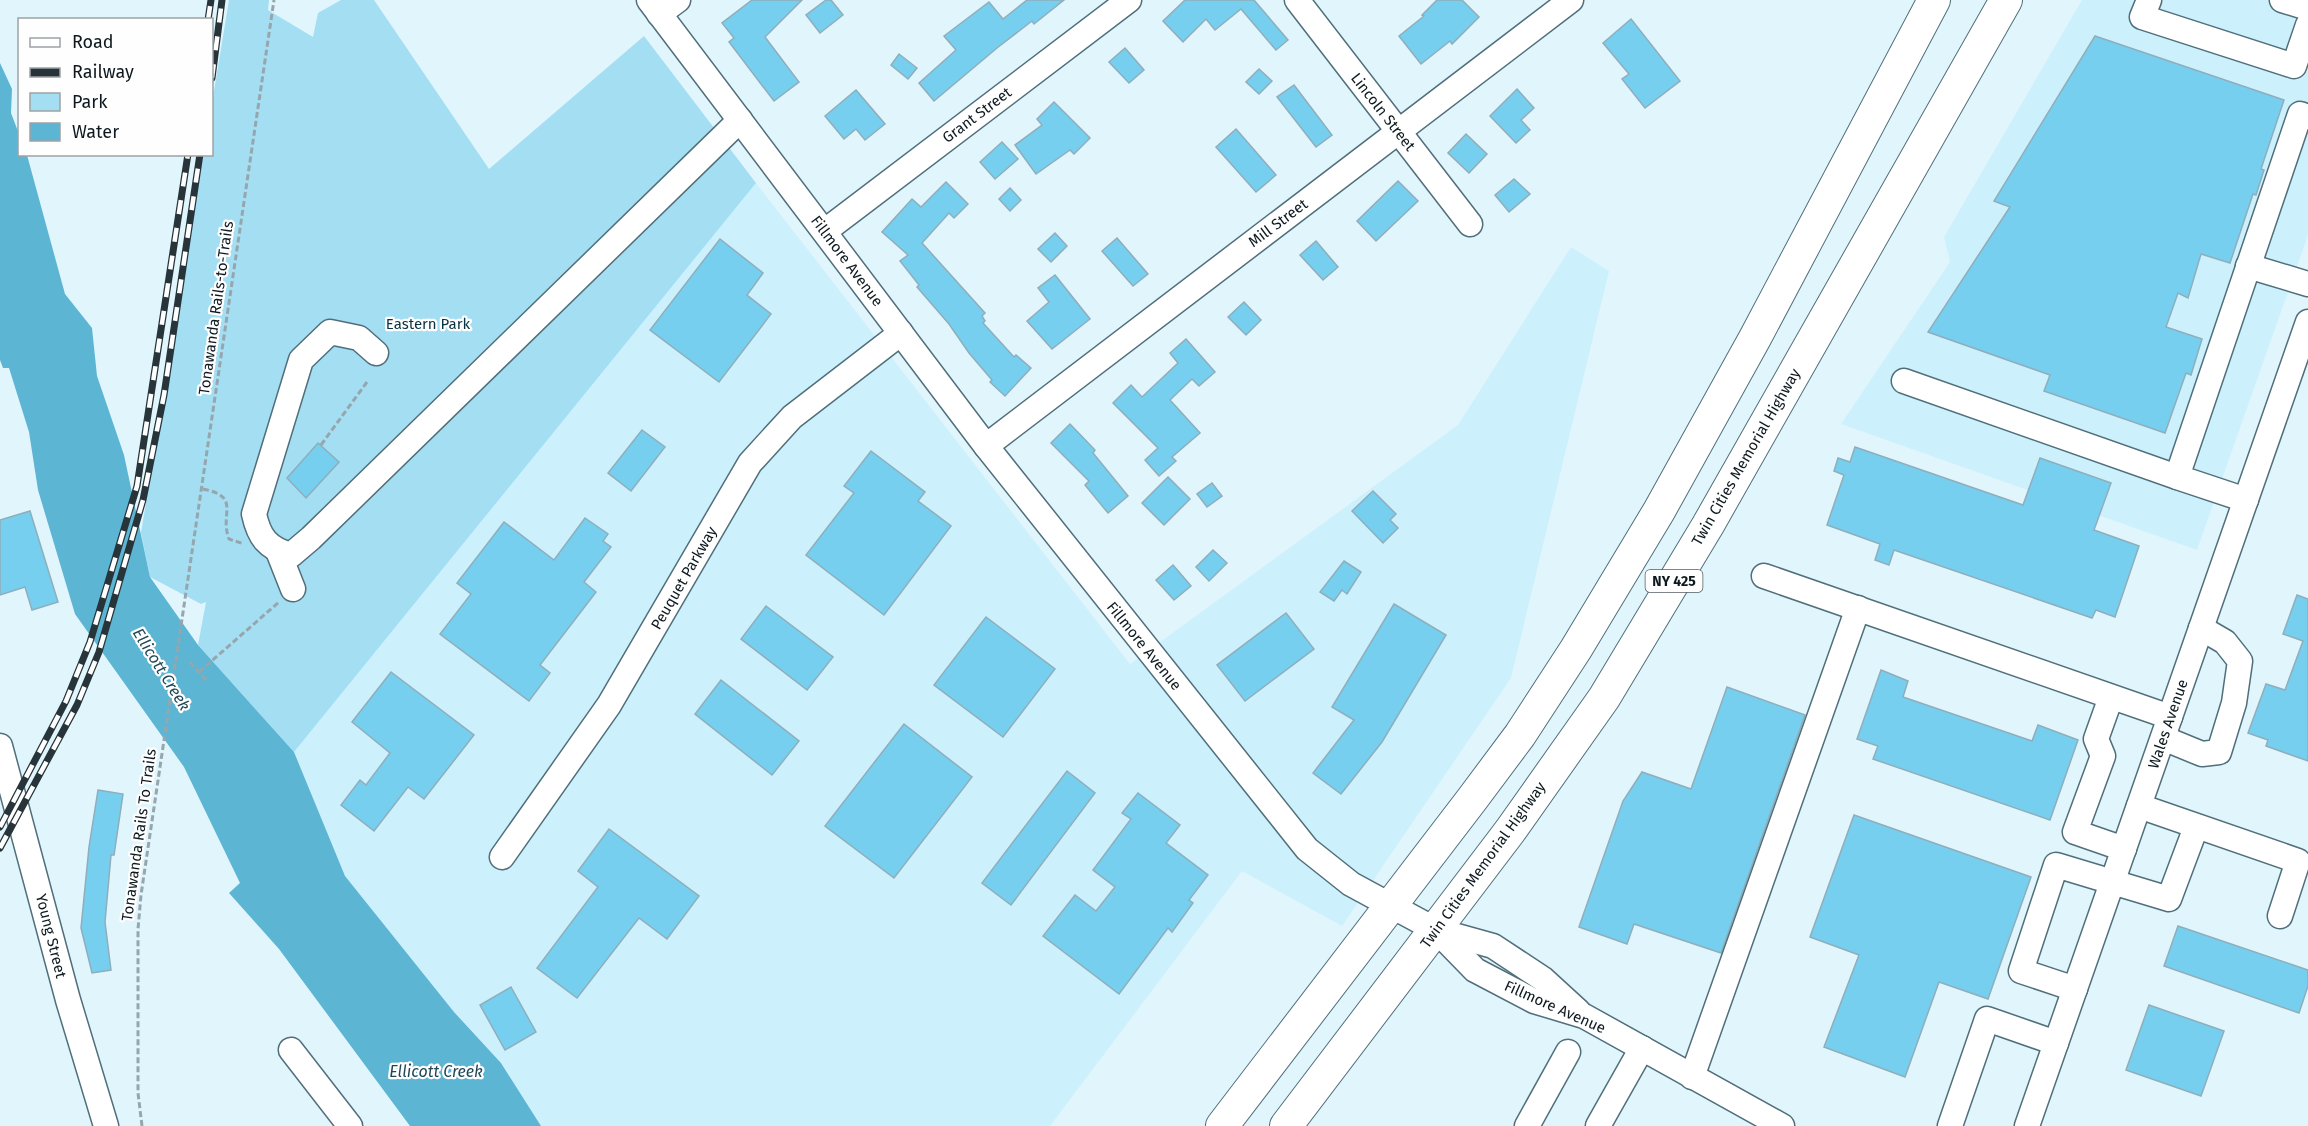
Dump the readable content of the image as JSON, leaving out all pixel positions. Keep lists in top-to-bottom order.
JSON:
{
  "streets": {
    "main road": ["Twin Cities Memorial Highway", "NY 425"],
    "street": [
      "Lincoln Street",
      "Grant Street",
      "Mill Street",
      "Fillmore Avenue",
      "Peuquet Parkway",
      "Wales Avenue",
      "Young Street"
    ],
    "path": ["Tonawanda Rails-to-Trails", "Tonawanda Rails To Trails"]
  },
  "crossings": [
    ["Lincoln Street", "Mill Street"],
    ["Grant Street", "Fillmore Avenue"],
    ["Mill Street", "Fillmore Avenue"],
    ["Fillmore Avenue", "Twin Cities Memorial Highway"],
    ["Fillmore Avenue", "Peuquet Parkway"],
    ["Fillmore Avenue", "NY 425"],
    ["Tonawanda Rails-to-Trails", "Tonawanda Rails To Trails"]
  ],
  "water": ["Ellicott Creek"],
  "parks": ["Eastern Park"],
  "legend": [
    "Road",
    "Railway",
    "Park",
    "Water"
  ]
}
